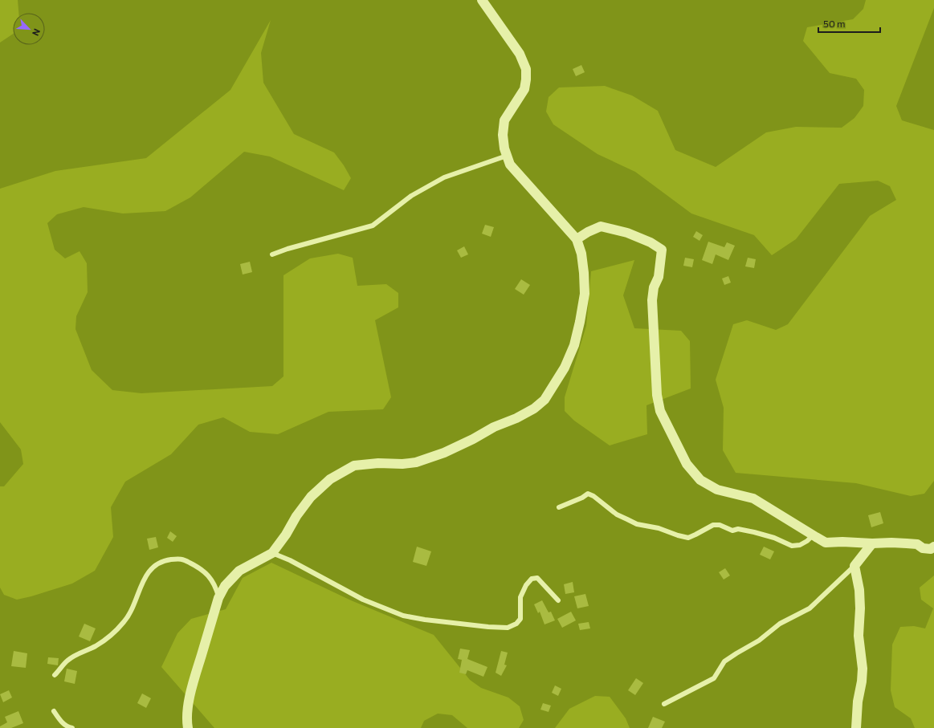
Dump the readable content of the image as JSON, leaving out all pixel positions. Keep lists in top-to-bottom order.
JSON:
{
  "scale_bar": "50 m",
  "north": "bottom right"
}
